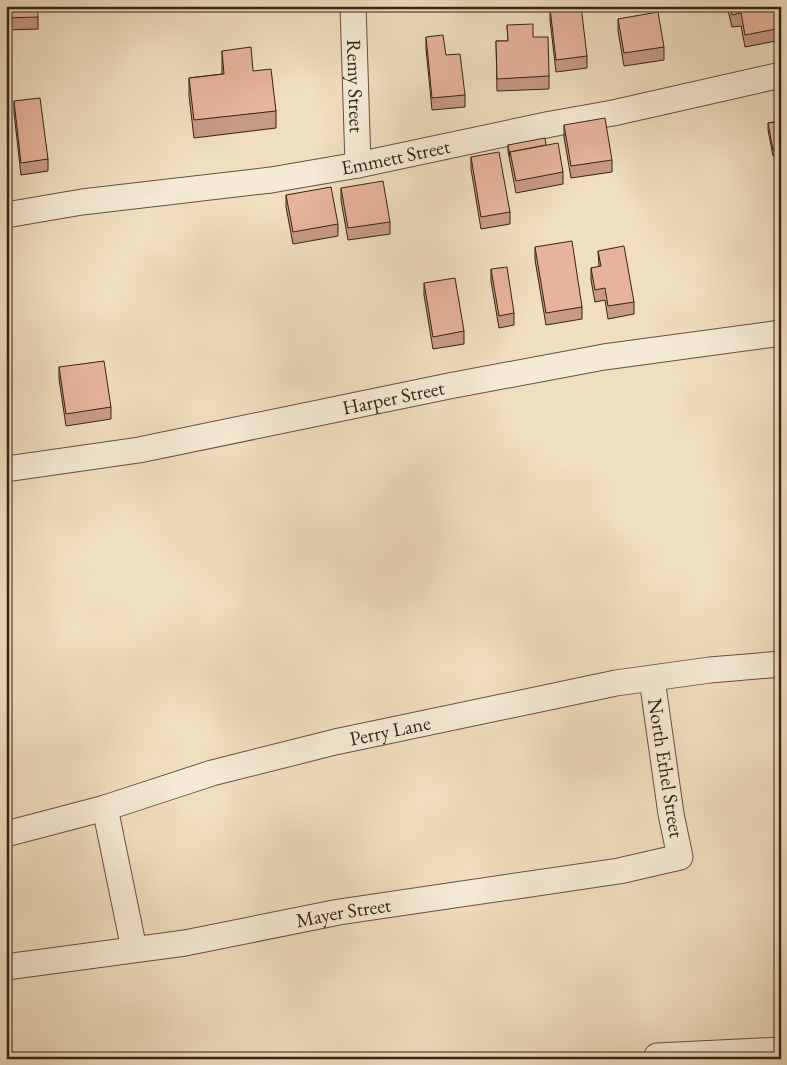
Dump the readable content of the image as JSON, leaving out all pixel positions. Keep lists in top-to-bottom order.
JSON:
{
  "streets": {
    "street": [
      "Remy Street",
      "Emmett Street",
      "Harper Street",
      "Perry Lane",
      "North Ethel Street",
      "Mayer Street"
    ]
  },
  "crossings": [
    ["Remy Street", "Emmett Street"],
    ["Perry Lane", "North Ethel Street"],
    ["North Ethel Street", "Mayer Street"]
  ]
}
